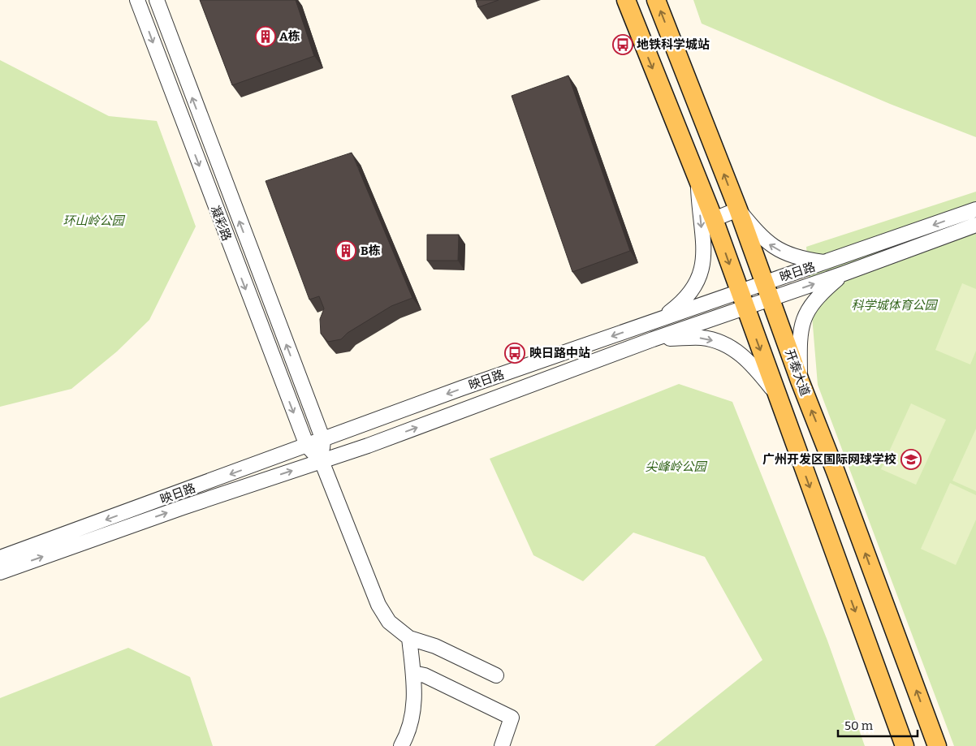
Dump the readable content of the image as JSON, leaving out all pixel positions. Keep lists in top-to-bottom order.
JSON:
{
  "streets": {
    "main road": ["开泰大道"],
    "street": ["凝彩路", "映日路"]
  },
  "crossings": [
    ["凝彩路", "映日路"],
    ["映日路", "开泰大道"]
  ],
  "parks": ["环山岭公园", "科学城体育公园", "尖峰岭公园"],
  "places": {
    "building": ["A栋", "B栋"],
    "bus stop": ["地铁科学城站", "映日路中站"],
    "school or university": ["广州开发区国际网球学校"]
  },
  "scale_bar": "50 m"
}
